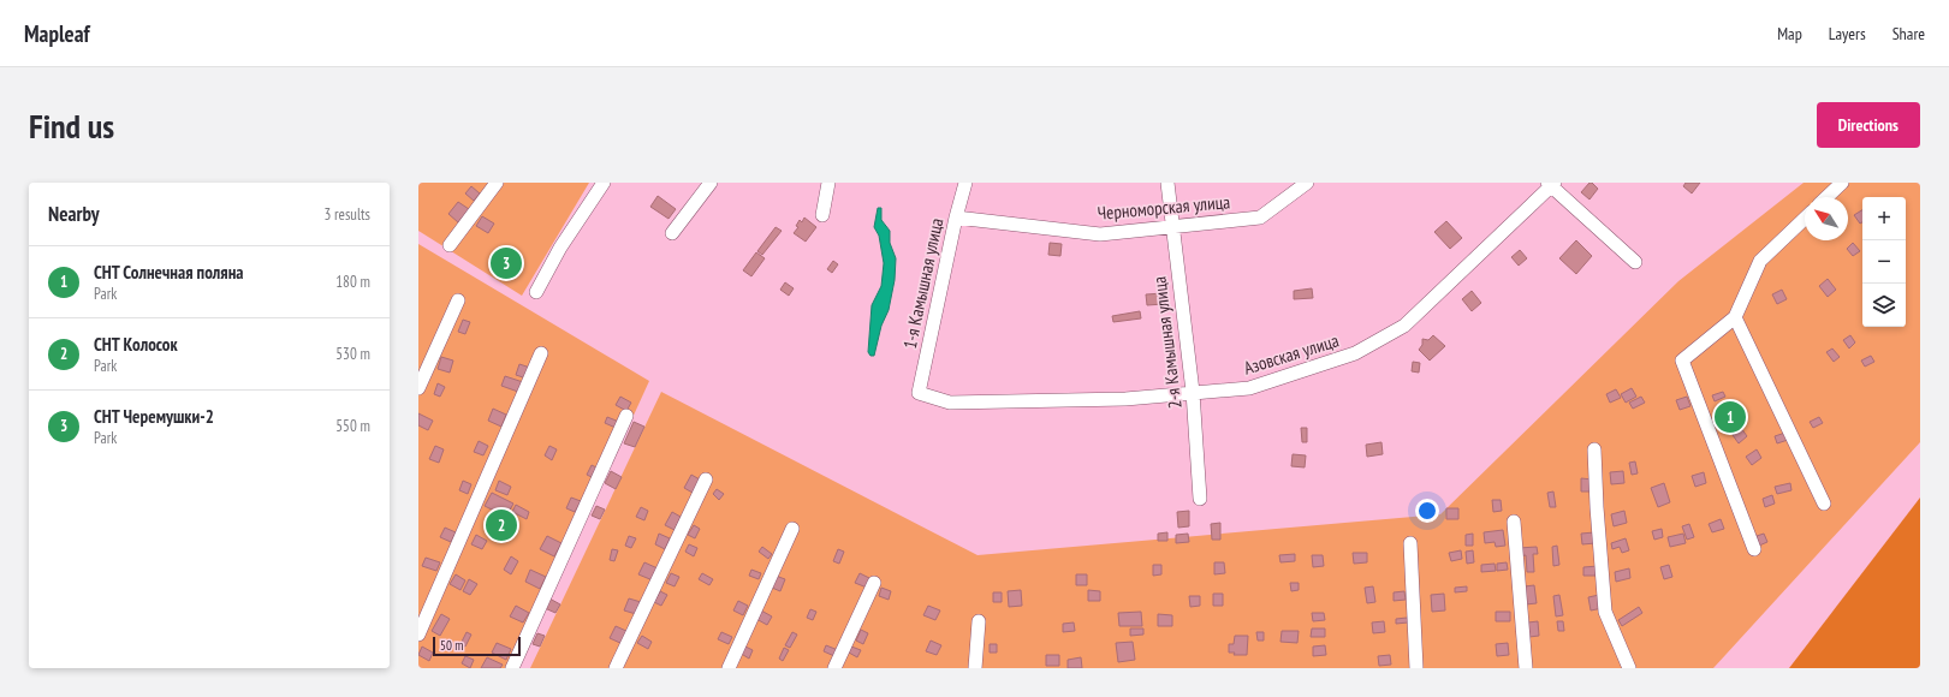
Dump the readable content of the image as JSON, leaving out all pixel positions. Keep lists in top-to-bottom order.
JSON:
{
  "streets": {
    "street": [
      "Черноморская улица",
      "1-я Камышная улица",
      "2-я Камышная улица",
      "Азовская улица"
    ]
  },
  "crossings": [
    ["Черноморская улица", "1-я Камышная улица"],
    ["Черноморская улица", "2-я Камышная улица"],
    ["1-я Камышная улица", "Азовская улица"],
    ["2-я Камышная улица", "Азовская улица"]
  ],
  "scale_bar": "50 m",
  "north": "top left",
  "page": {
    "header": "Mapleaf",
    "nav": ["Map", "Layers", "Share"],
    "buttons": "Directions",
    "title": "Find us",
    "heading": ["Nearby", "3 results"],
    "map_buttons": ["+", "−"],
    "list": [
      {
        "mark": "1",
        "name": "СНТ Солнечная поляна",
        "note": "Park",
        "value": "180 m"
      },
      {
        "mark": "2",
        "name": "СНТ Колосок",
        "note": "Park",
        "value": "530 m"
      },
      {
        "mark": "3",
        "name": "СНТ Черемушки-2",
        "note": "Park",
        "value": "550 m"
      }
    ],
    "pins": ["3", "1", "2"],
    "scale": "50 m"
  }
}
